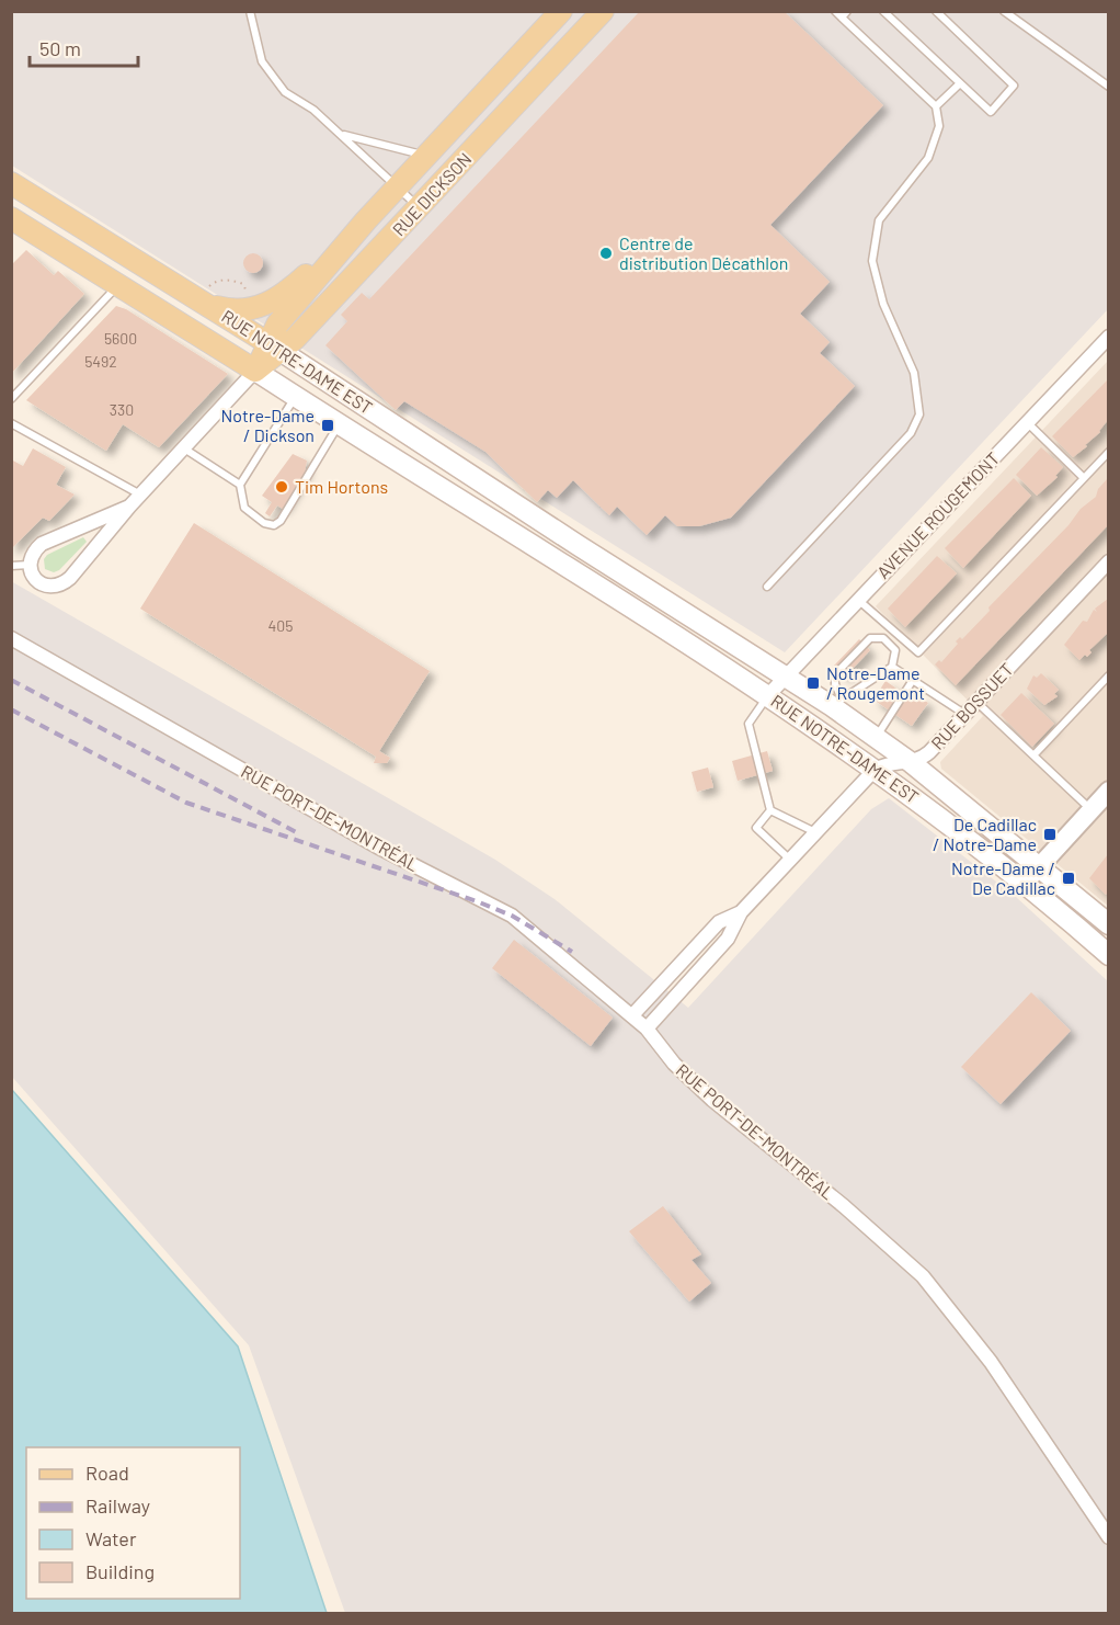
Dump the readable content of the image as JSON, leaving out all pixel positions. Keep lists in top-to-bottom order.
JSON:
{
  "streets": {
    "main road": ["RUE DICKSON", "RUE NOTRE-DAME EST"],
    "street": ["AVENUE ROUGEMONT", "RUE BOSSUET", "RUE PORT-DE-MONTRÉAL"]
  },
  "crossings": [
    ["RUE DICKSON", "RUE NOTRE-DAME EST"],
    ["RUE NOTRE-DAME EST", "AVENUE ROUGEMONT"],
    ["RUE NOTRE-DAME EST", "RUE BOSSUET"]
  ],
  "places": {
    "other": ["Centre de distribution Décathlon", "Tim Hortons"],
    "transit": [
      "Notre-Dame / Dickson",
      "Notre-Dame / Rougemont",
      "De Cadillac / Notre-Dame",
      "Notre-Dame / De Cadillac"
    ]
  },
  "house_numbers": [
    "5600",
    "5492",
    "330",
    "405"
  ],
  "legend": [
    "Road",
    "Railway",
    "Water",
    "Building"
  ],
  "scale_bar": "50 m"
}
